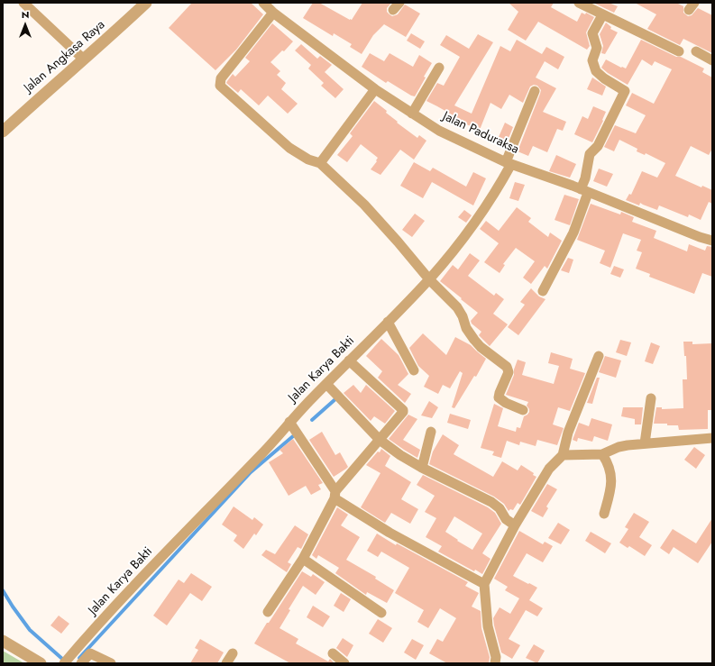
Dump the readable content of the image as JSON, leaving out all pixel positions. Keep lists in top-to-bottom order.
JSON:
{
  "streets": {
    "street": ["Jalan Angkasa Raya", "Jalan Paduraksa", "Jalan Karya Bakti"]
  },
  "crossings": [
    ["Jalan Paduraksa", "Jalan Karya Bakti"]
  ],
  "north": "top"
}
